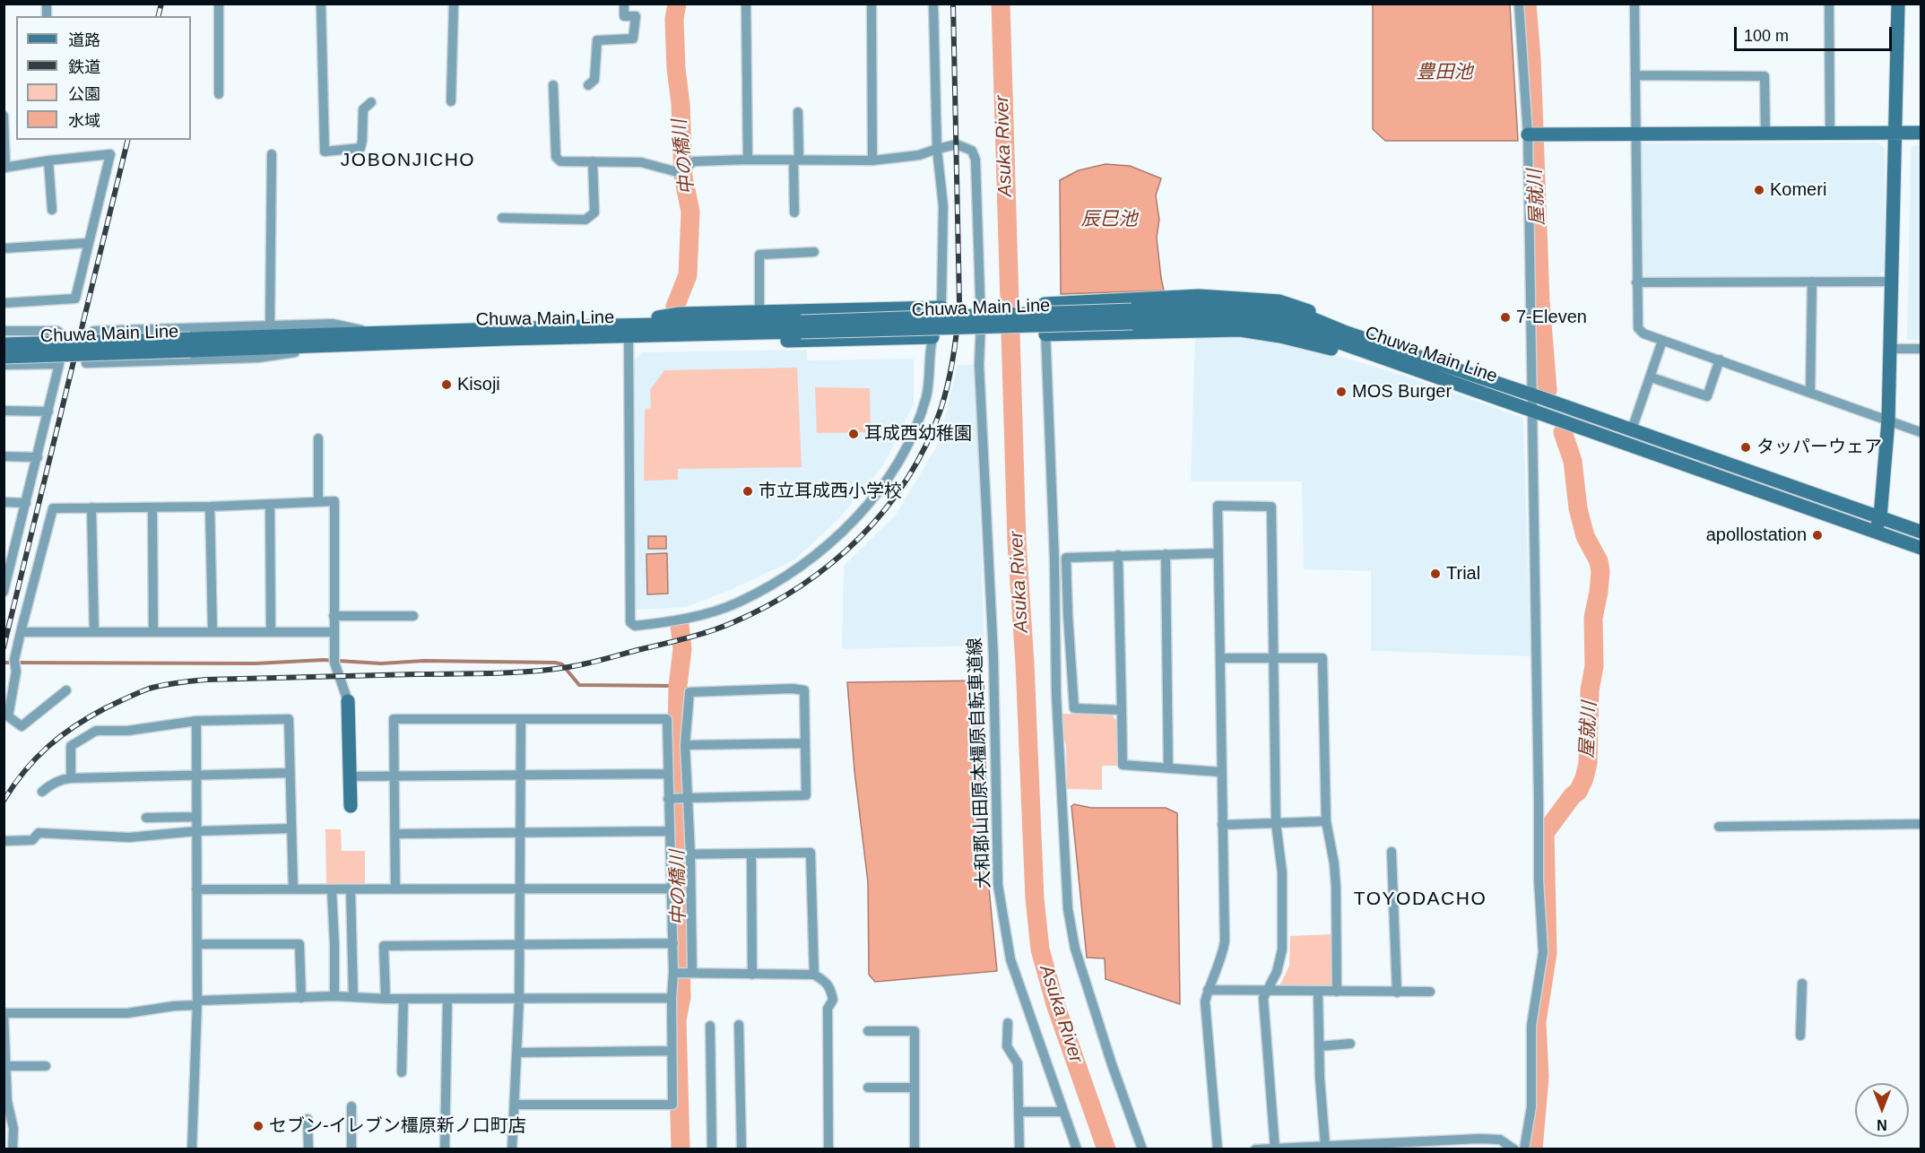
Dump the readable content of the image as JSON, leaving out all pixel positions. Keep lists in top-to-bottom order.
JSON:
{
  "streets": {
    "main road": ["Chuwa Main Line"],
    "street": ["大和郡山田原本橿原自転車道線"]
  },
  "districts": ["JOBONJICHO", "TOYODACHO"],
  "water": [
    "豊田池",
    "Asuka River",
    "中の橋川",
    "屋就川",
    "辰巳池"
  ],
  "places": [
    "Komeri",
    "7-Eleven",
    "Kisoji",
    "MOS Burger",
    "耳成西幼稚園",
    "タッパーウェア",
    "市立耳成西小学校",
    "apollostation",
    "Trial",
    "セブン-イレブン橿原新ノ口町店"
  ],
  "legend": [
    "道路",
    "鉄道",
    "公園",
    "水域"
  ],
  "scale_bar": "100 m",
  "north": "bottom"
}
